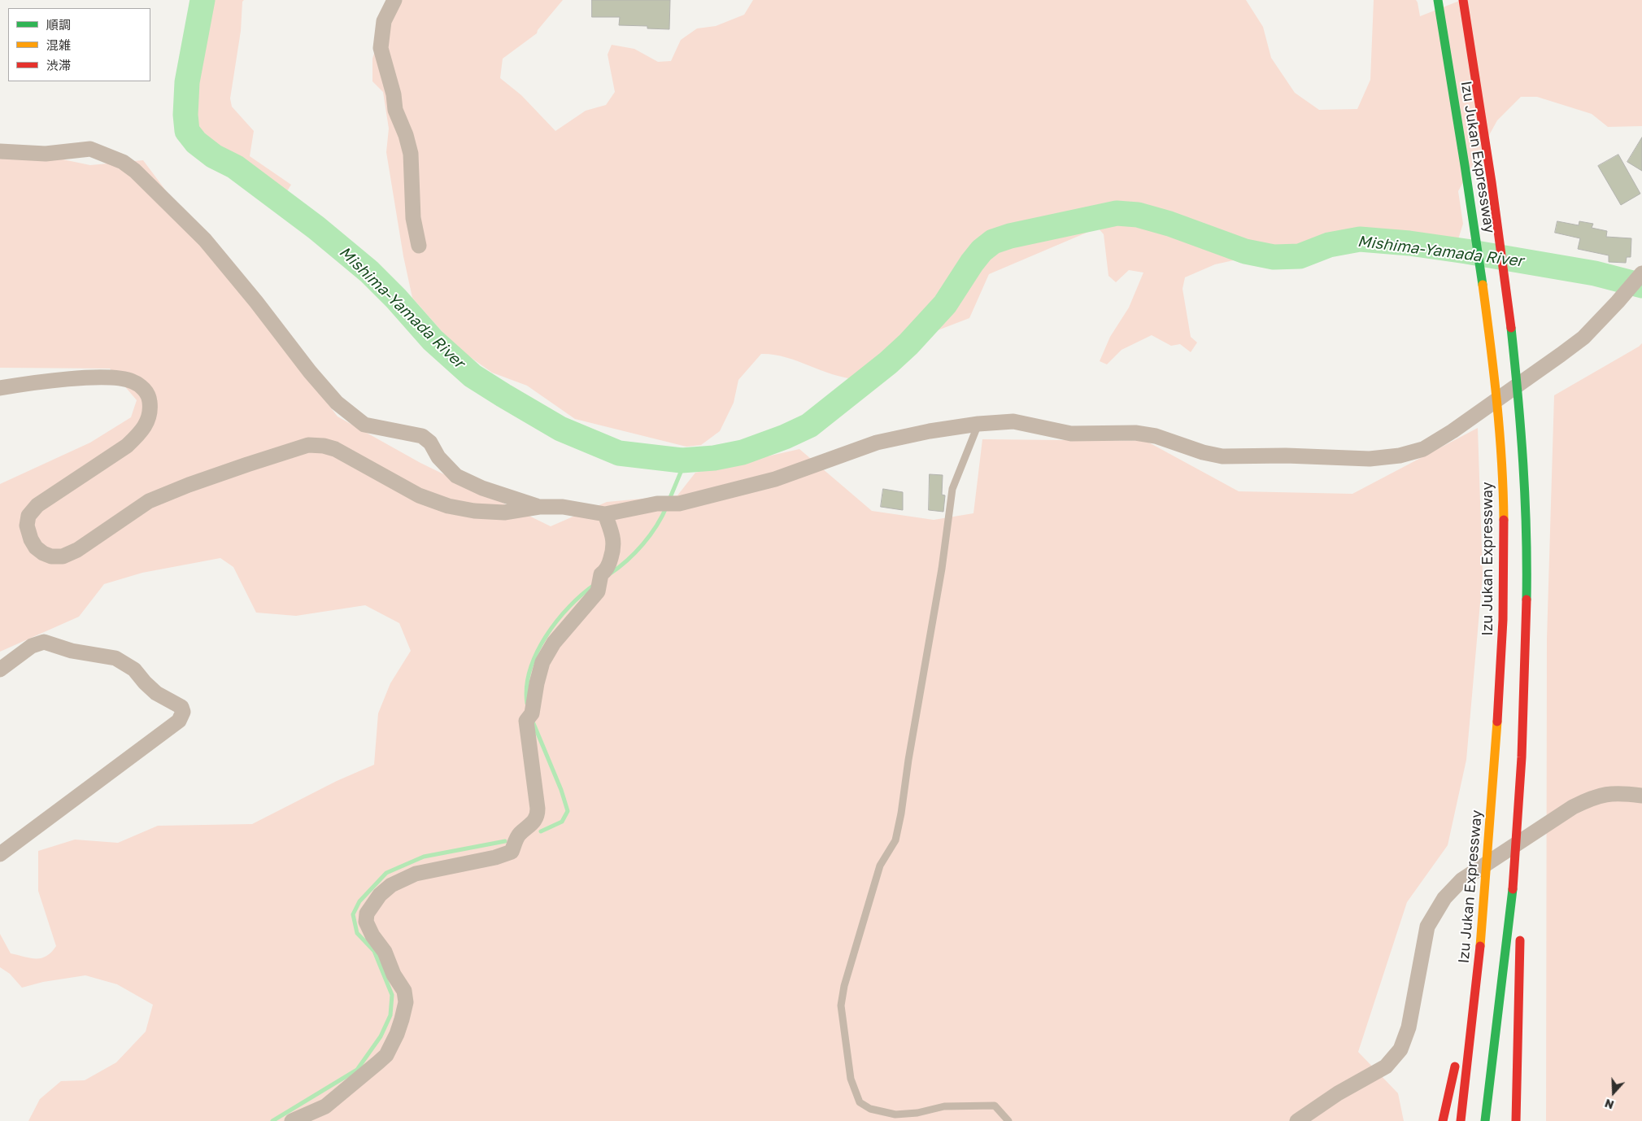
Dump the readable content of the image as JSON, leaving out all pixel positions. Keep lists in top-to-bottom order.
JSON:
{
  "streets": {
    "highway": ["Izu Jukan Expressway"]
  },
  "water": ["Mishima-Yamada River"],
  "legend": ["順調", "混雑", "渋滞"],
  "north": "bottom"
}
